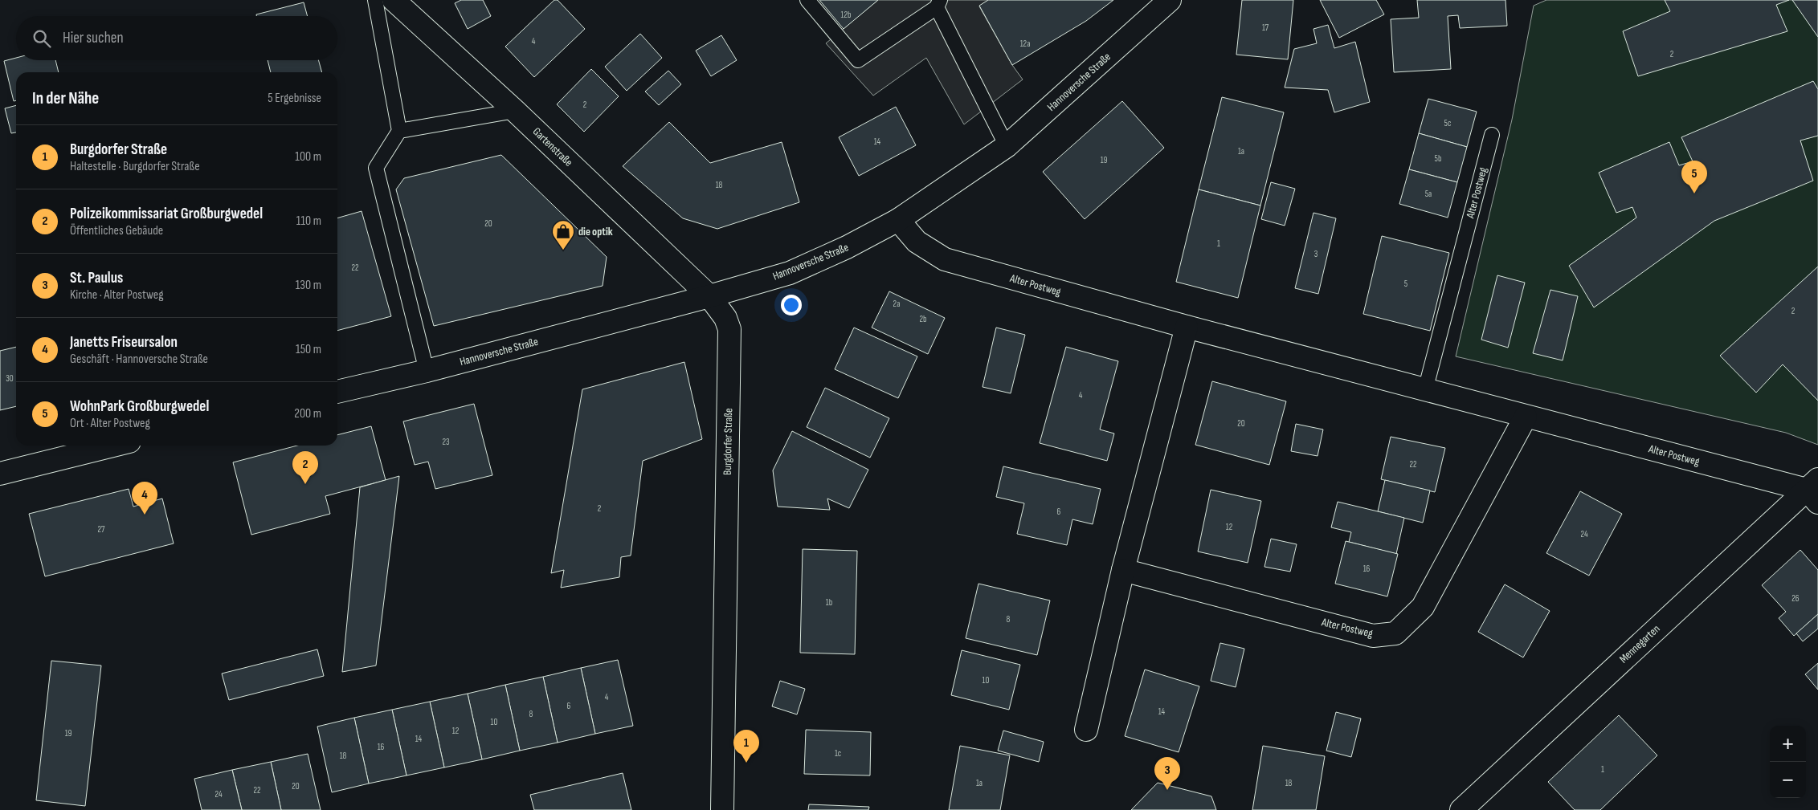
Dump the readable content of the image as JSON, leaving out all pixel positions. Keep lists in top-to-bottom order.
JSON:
{
  "streets": {
    "street": [
      "Hannoversche Straße",
      "Gartenstraße",
      "Alter Postweg",
      "Burgdorfer Straße",
      "Mennegarten"
    ]
  },
  "crossings": [
    ["Hannoversche Straße", "Gartenstraße"],
    ["Hannoversche Straße", "Alter Postweg"],
    ["Hannoversche Straße", "Burgdorfer Straße"],
    ["Gartenstraße", "Burgdorfer Straße"],
    ["Alter Postweg", "Mennegarten"]
  ],
  "places": {
    "shop": ["die optik"]
  },
  "house_numbers": [
    "12b",
    "17",
    "4",
    "12a",
    "2",
    "2",
    "5c",
    "14",
    "1a",
    "5b",
    "19",
    "18",
    "5a",
    "20",
    "1",
    "3",
    "22",
    "5",
    "2a",
    "2",
    "2b",
    "30",
    "4",
    "20",
    "23",
    "22",
    "2",
    "6",
    "12",
    "27",
    "24",
    "16",
    "26",
    "1b",
    "8",
    "10",
    "4",
    "6",
    "14",
    "8",
    "10",
    "12",
    "19",
    "14",
    "16",
    "1c",
    "18",
    "1",
    "1a",
    "18",
    "20",
    "22",
    "24"
  ],
  "page": {
    "search": "Hier suchen",
    "heading": ["In der Nähe", "5 Ergebnisse"],
    "list": [
      {
        "mark": "1",
        "name": "Burgdorfer Straße",
        "note": "Haltestelle · Burgdorfer Straße",
        "value": "100 m"
      },
      {
        "mark": "2",
        "name": "Polizeikommissariat Großburgwedel",
        "note": "Öffentliches Gebäude",
        "value": "110 m"
      },
      {
        "mark": "3",
        "name": "St. Paulus",
        "note": "Kirche · Alter Postweg",
        "value": "130 m"
      },
      {
        "mark": "4",
        "name": "Janetts Friseursalon",
        "note": "Geschäft · Hannoversche Straße",
        "value": "150 m"
      },
      {
        "mark": "5",
        "name": "WohnPark Großburgwedel",
        "note": "Ort · Alter Postweg",
        "value": "200 m"
      }
    ],
    "pins": [
      "5",
      "2",
      "4",
      "1",
      "3"
    ],
    "map_buttons": ["+", "−"]
  }
}
